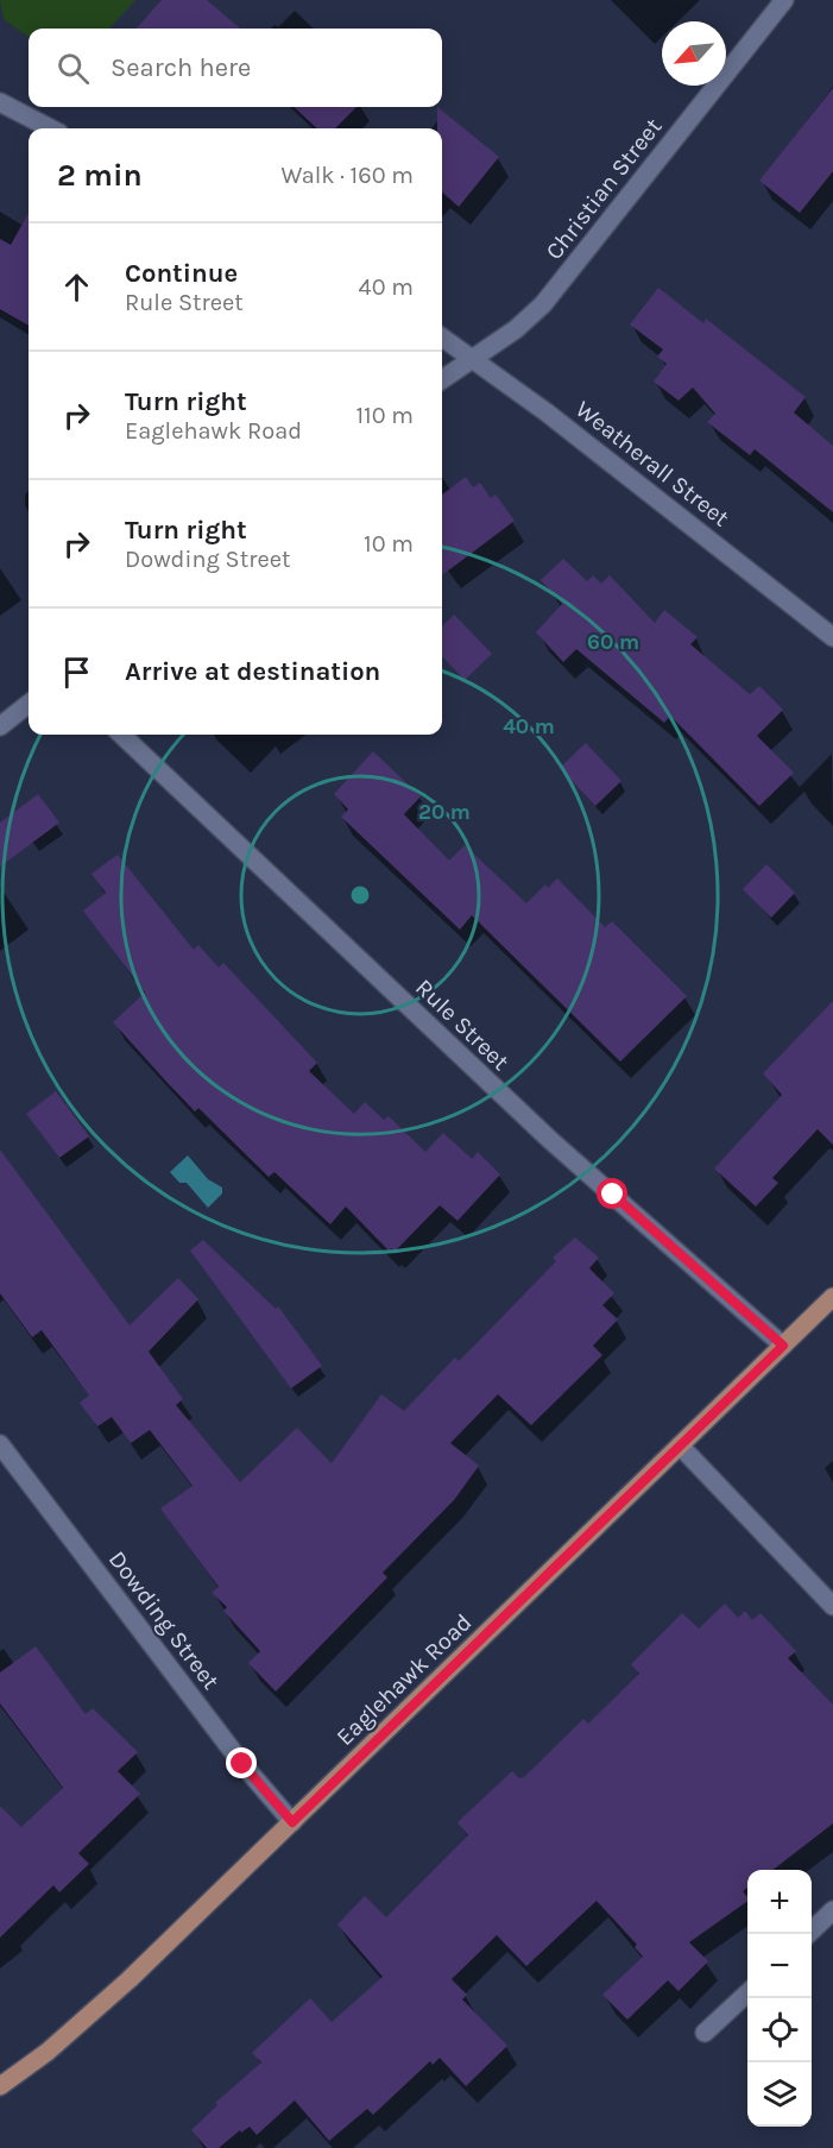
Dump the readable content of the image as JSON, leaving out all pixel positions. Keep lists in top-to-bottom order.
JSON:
{
  "streets": {
    "main road": ["Eaglehawk Road"],
    "street": [
      "Christian Street",
      "Weatherall Street",
      "Rule Street",
      "Dowding Street"
    ]
  },
  "crossings": [
    ["Christian Street", "Weatherall Street"],
    ["Rule Street", "Eaglehawk Road"],
    ["Dowding Street", "Eaglehawk Road"]
  ],
  "north": "bottom left",
  "page": {
    "search": "Search here",
    "heading": ["2 min", "Walk · 160 m"],
    "list": [
      ["Continue", "Rule Street", "40 m"],
      ["Turn right", "Eaglehawk Road", "110 m"],
      ["Turn right", "Dowding Street", "10 m"],
      "Arrive at destination"
    ],
    "map_buttons": ["+", "−"]
  },
  "rings": ["60 m", "40 m", "20 m"]
}
